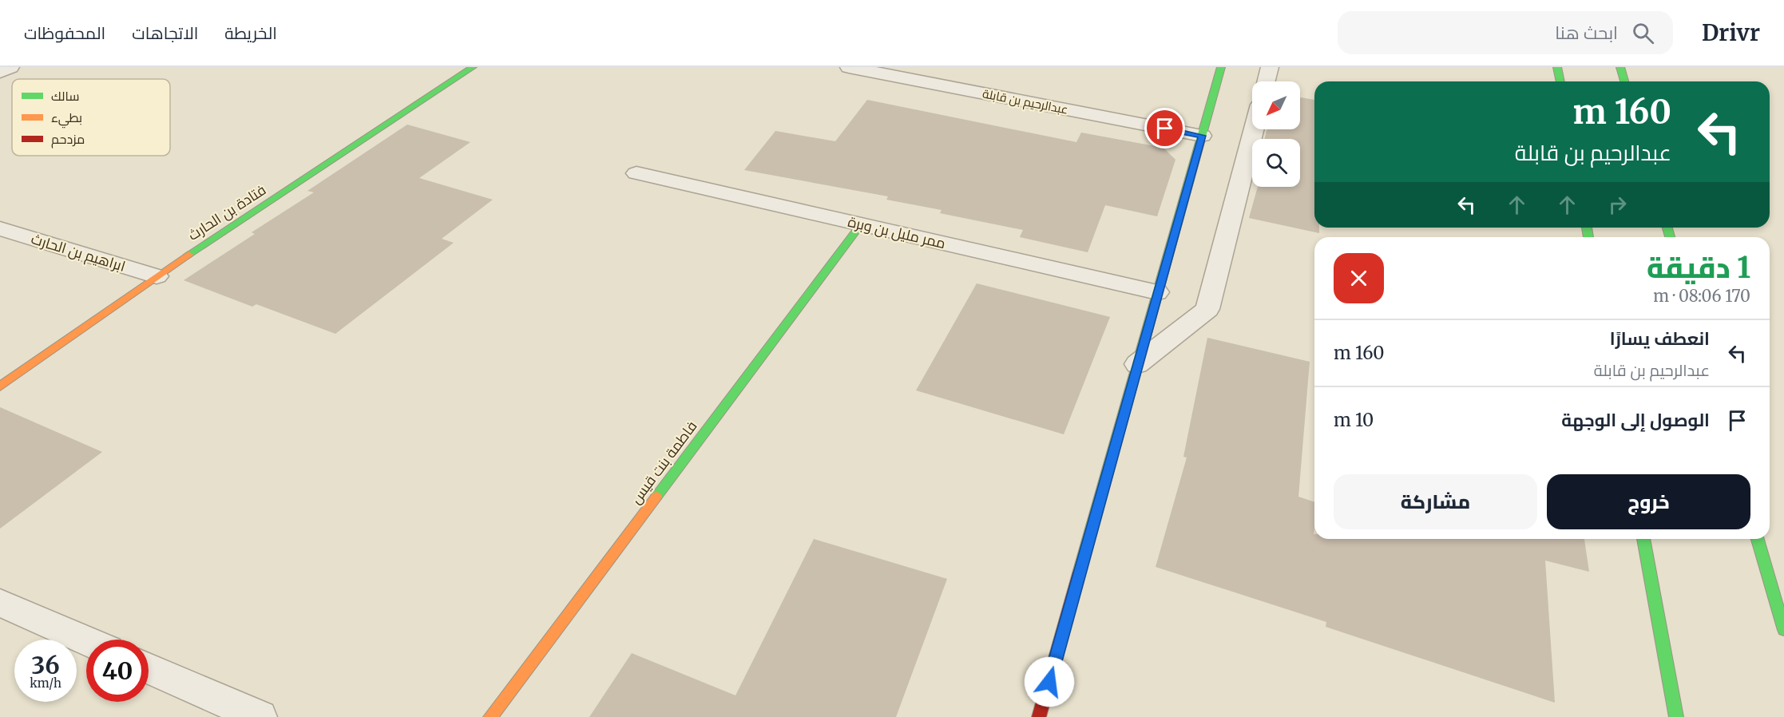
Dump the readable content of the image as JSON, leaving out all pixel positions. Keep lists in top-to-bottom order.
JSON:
{
  "streets": {
    "street": [
      "عبدالرحيم بن قابلة",
      "فتادة بن الحارث",
      "ممر مليل بن وبرة",
      "ابراهيم بن الحارث",
      "فاطمة بنت قيس"
    ]
  },
  "crossings": [
    ["فتادة بن الحارث", "ابراهيم بن الحارث"],
    ["ممر مليل بن وبرة", "فاطمة بنت قيس"]
  ],
  "legend": ["سالك", "بطيء", "مزدحم"],
  "north": "bottom left",
  "page": {
    "header": "Drivr",
    "search": "ابحث هنا",
    "nav": ["الخريطة", "الاتجاهات", "المحفوظات"],
    "turn": ["160 m", "عبدالرحيم بن قابلة"],
    "heading": ["1 دقيقة", "170 m · 08:06"],
    "list": [
      {
        "name": "انعطف يسارًا",
        "note": "عبدالرحيم بن قابلة",
        "value": "160 m"
      },
      {
        "name": "الوصول إلى الوجهة",
        "value": "10 m"
      }
    ],
    "buttons": ["خروج", "مشاركة"],
    "speed": "36 km/h",
    "limit": "40"
  }
}
